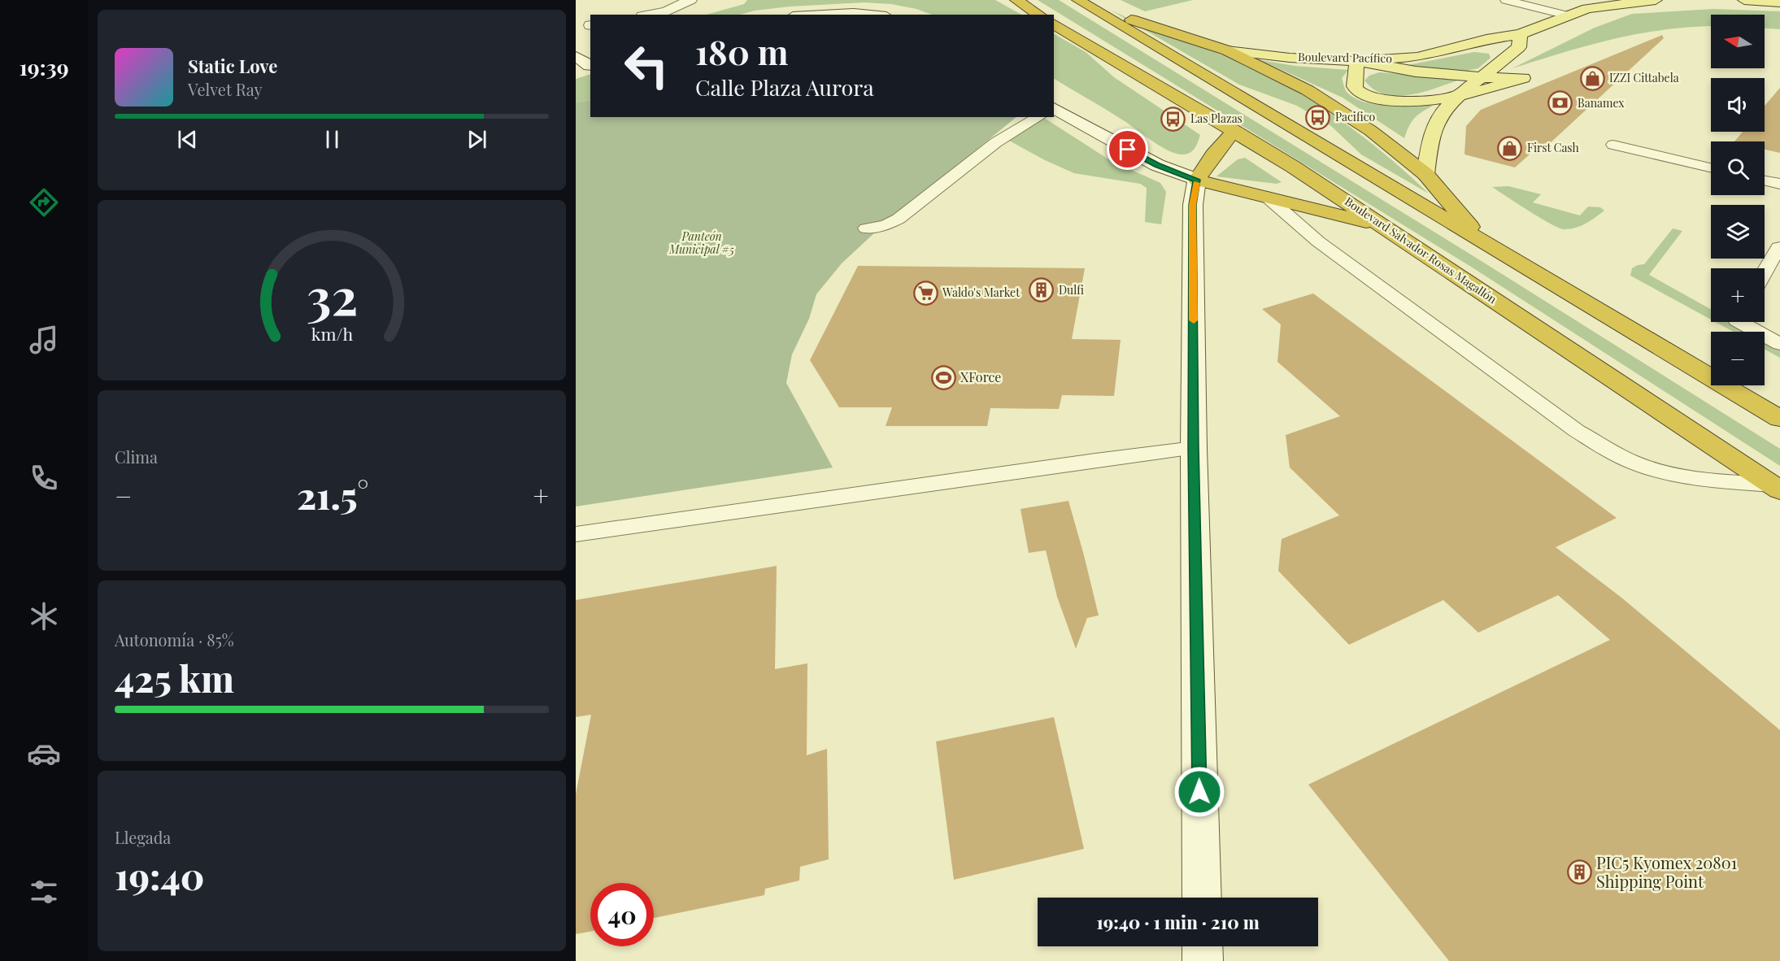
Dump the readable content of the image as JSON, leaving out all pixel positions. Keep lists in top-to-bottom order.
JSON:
{
  "streets": {
    "highway": ["Boulevard Salvador Rosas Magallón"],
    "main road": ["Boulevard Pacífico"]
  },
  "parks": ["Panteón Municipal #5"],
  "places": {
    "shop": ["IZZI Cittabela", "First Cash"],
    "bank": ["Banamex"],
    "bus stop": ["Pacifico", "Las Plazas"],
    "building": ["Dulfi", "PIC5 Kyomex 20801 Shipping Point"],
    "supermarket": ["Waldo's Market"],
    "sports": ["XForce"]
  },
  "north": "left",
  "page": {
    "tabs": "19:39",
    "map_buttons": ["+", "−"],
    "turn": ["180 m", "Calle Plaza Aurora"],
    "song": ["Static Love", "Velvet Ray"],
    "tile": [
      "Clima",
      ["Autonomía · 85%", "425 km"],
      ["Llegada", "19:40"]
    ],
    "heat": ["−", "21.5°", "+"],
    "limit": "40",
    "trip": "19:40 · 1 min · 210 m",
    "gauge": ["32", "km/h"]
  }
}
